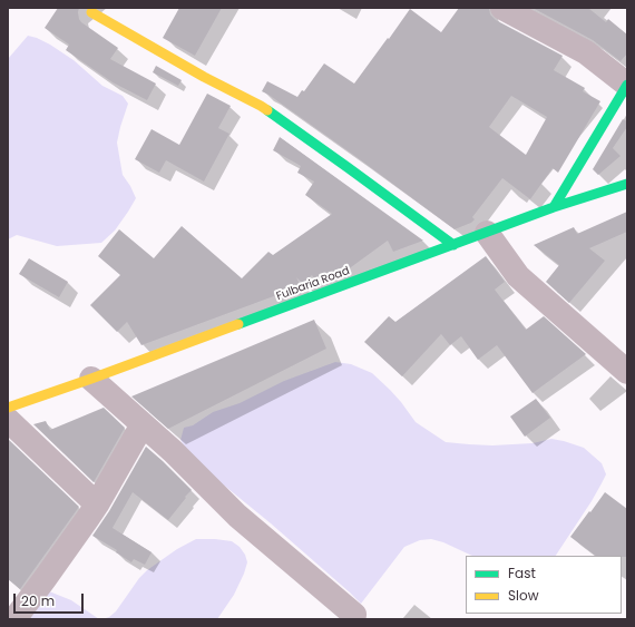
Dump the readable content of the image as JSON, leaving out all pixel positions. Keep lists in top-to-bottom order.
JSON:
{
  "streets": {
    "main road": ["Fulbaria Road"]
  },
  "legend": ["Fast", "Slow"],
  "scale_bar": "20 m"
}
